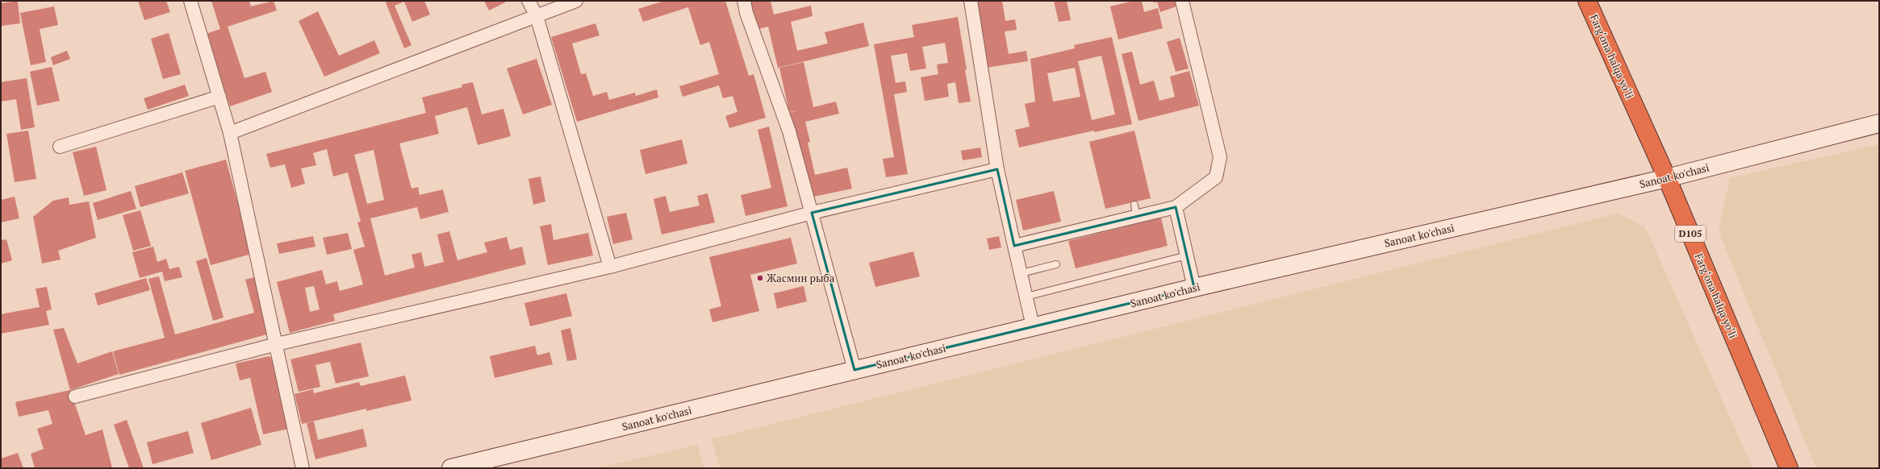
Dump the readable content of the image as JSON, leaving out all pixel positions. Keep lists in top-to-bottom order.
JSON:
{
  "streets": {
    "highway": ["Farg‘ona halqa yo‘li", "D105"],
    "main road": ["Sanoat ko'chasi"]
  },
  "crossings": [
    ["Farg‘ona halqa yo‘li", "Sanoat ko'chasi"]
  ],
  "places": ["Жасмин рыба"]
}
